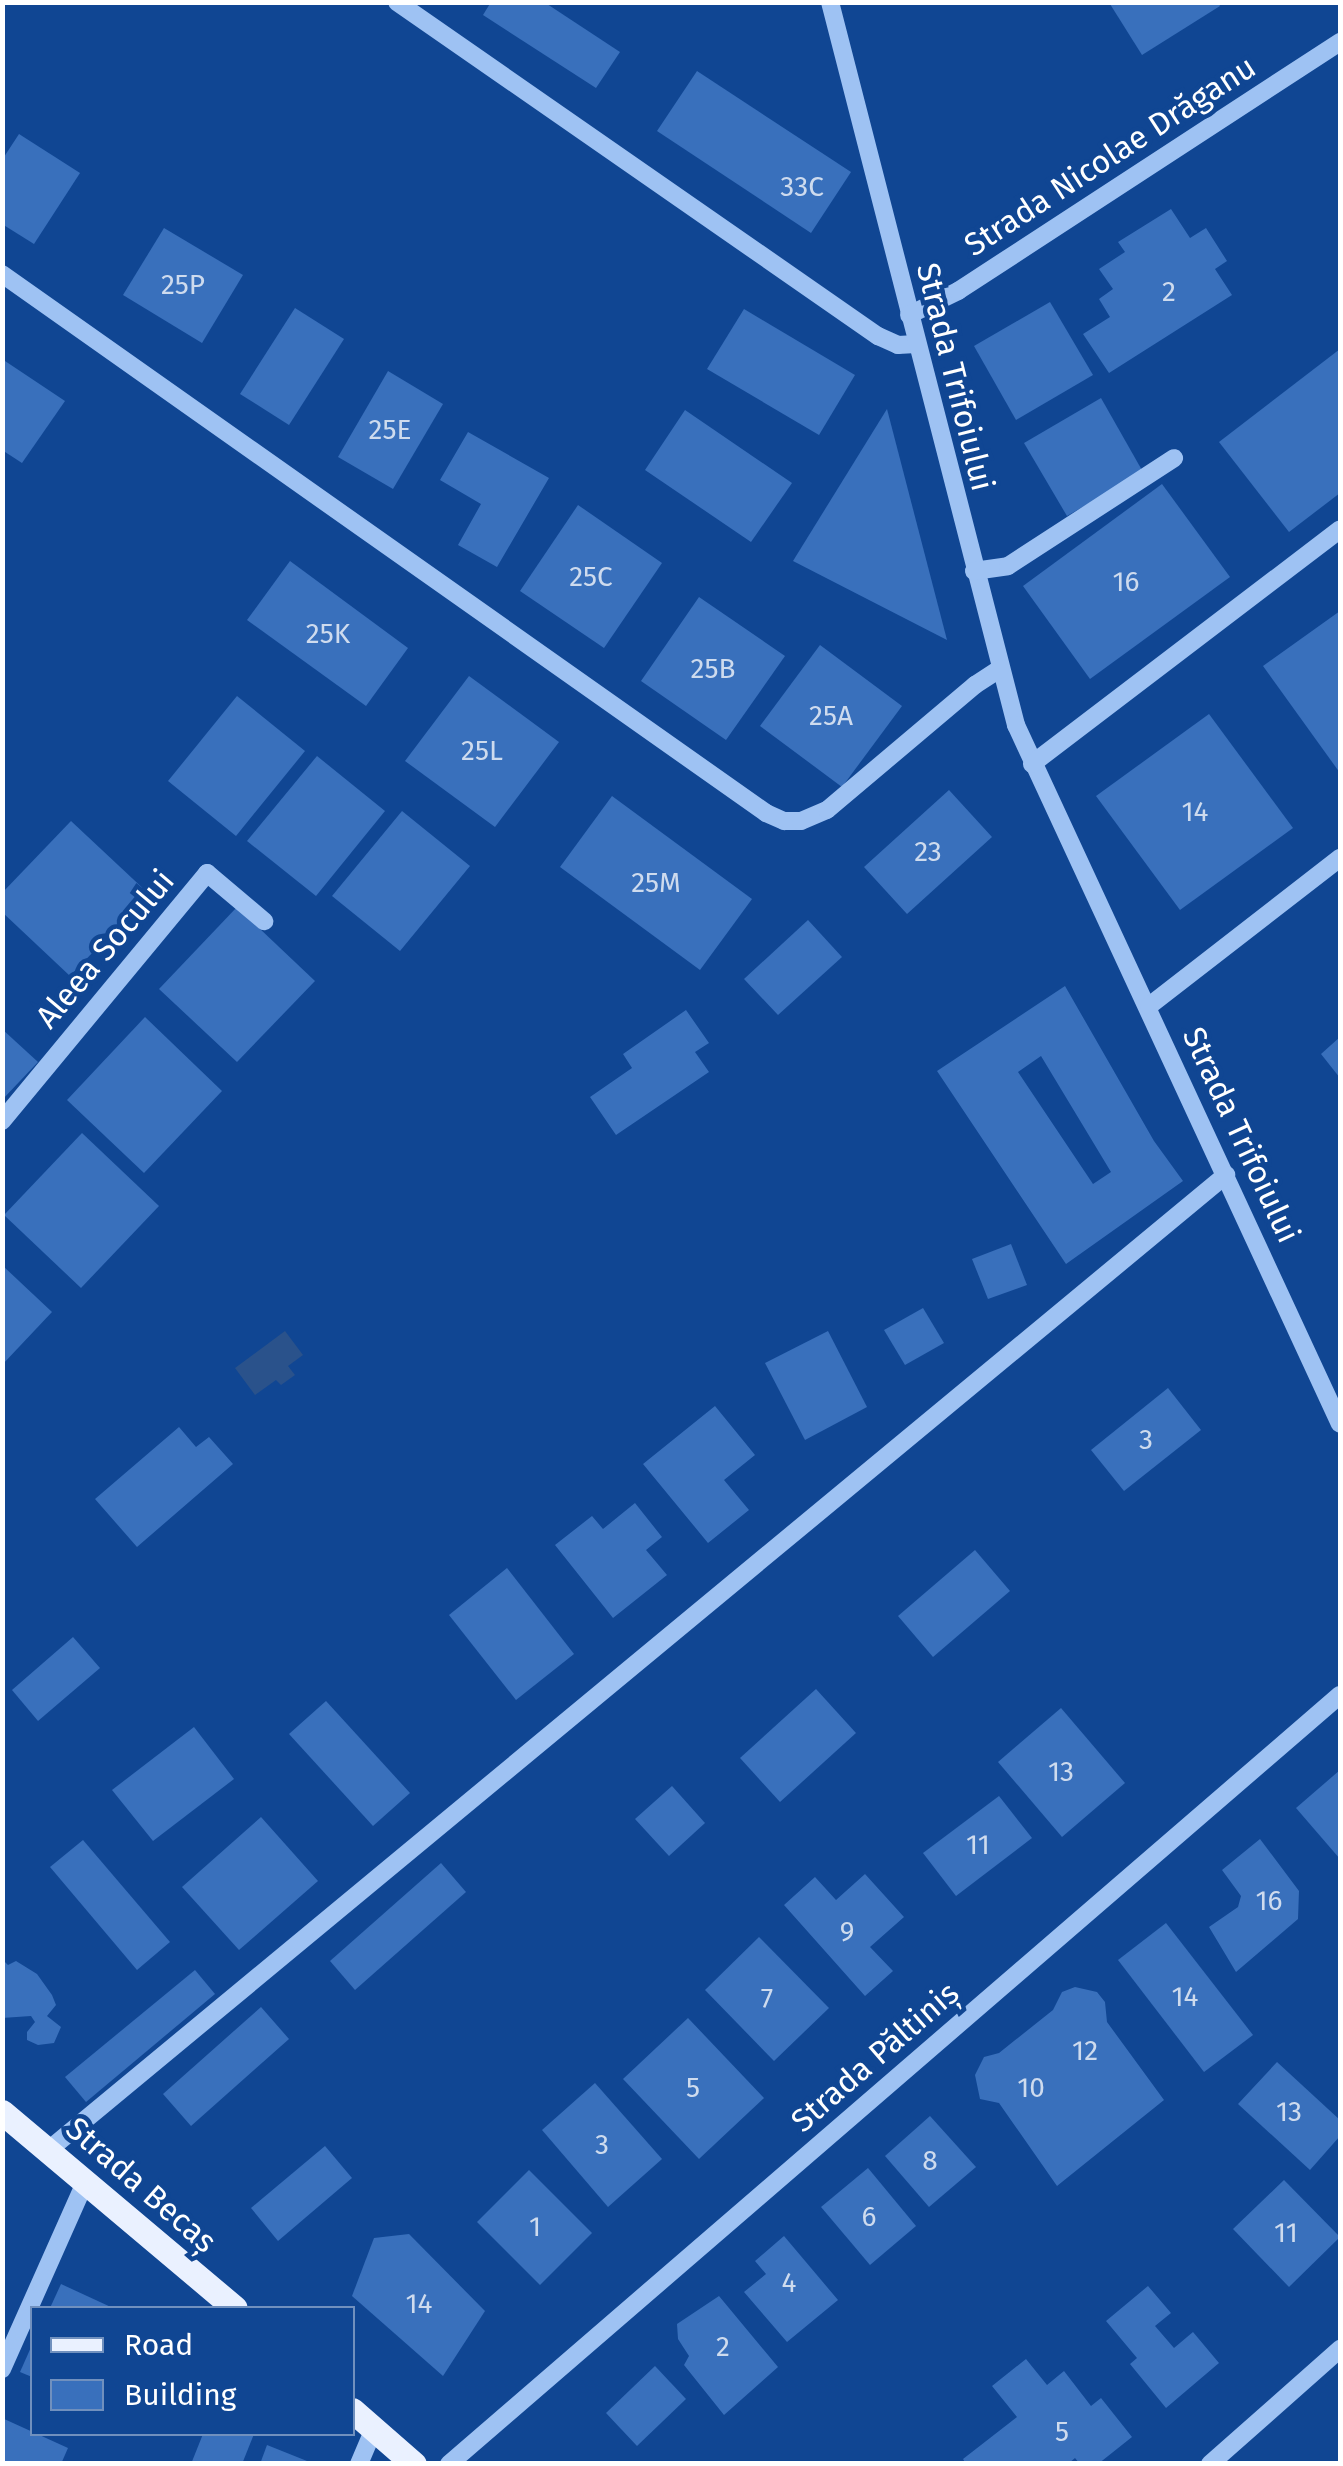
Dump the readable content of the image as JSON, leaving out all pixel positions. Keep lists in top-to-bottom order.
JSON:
{
  "streets": {
    "main road": ["Strada Becaș"],
    "street": [
      "Strada Nicolae Drăganu",
      "Strada Trifoiului",
      "Aleea Socului",
      "Strada Păltiniș"
    ]
  },
  "crossings": [
    ["Strada Nicolae Drăganu", "Strada Trifoiului"]
  ],
  "house_numbers": [
    "33C",
    "25P",
    "2",
    "25E",
    "25C",
    "16",
    "25K",
    "25B",
    "25A",
    "25L",
    "14",
    "23",
    "25M",
    "3",
    "13",
    "11",
    "16",
    "9",
    "14",
    "7",
    "12",
    "5",
    "10",
    "13",
    "3",
    "8",
    "6",
    "1",
    "11",
    "4",
    "14",
    "2",
    "5"
  ],
  "legend": ["Road", "Building"]
}
